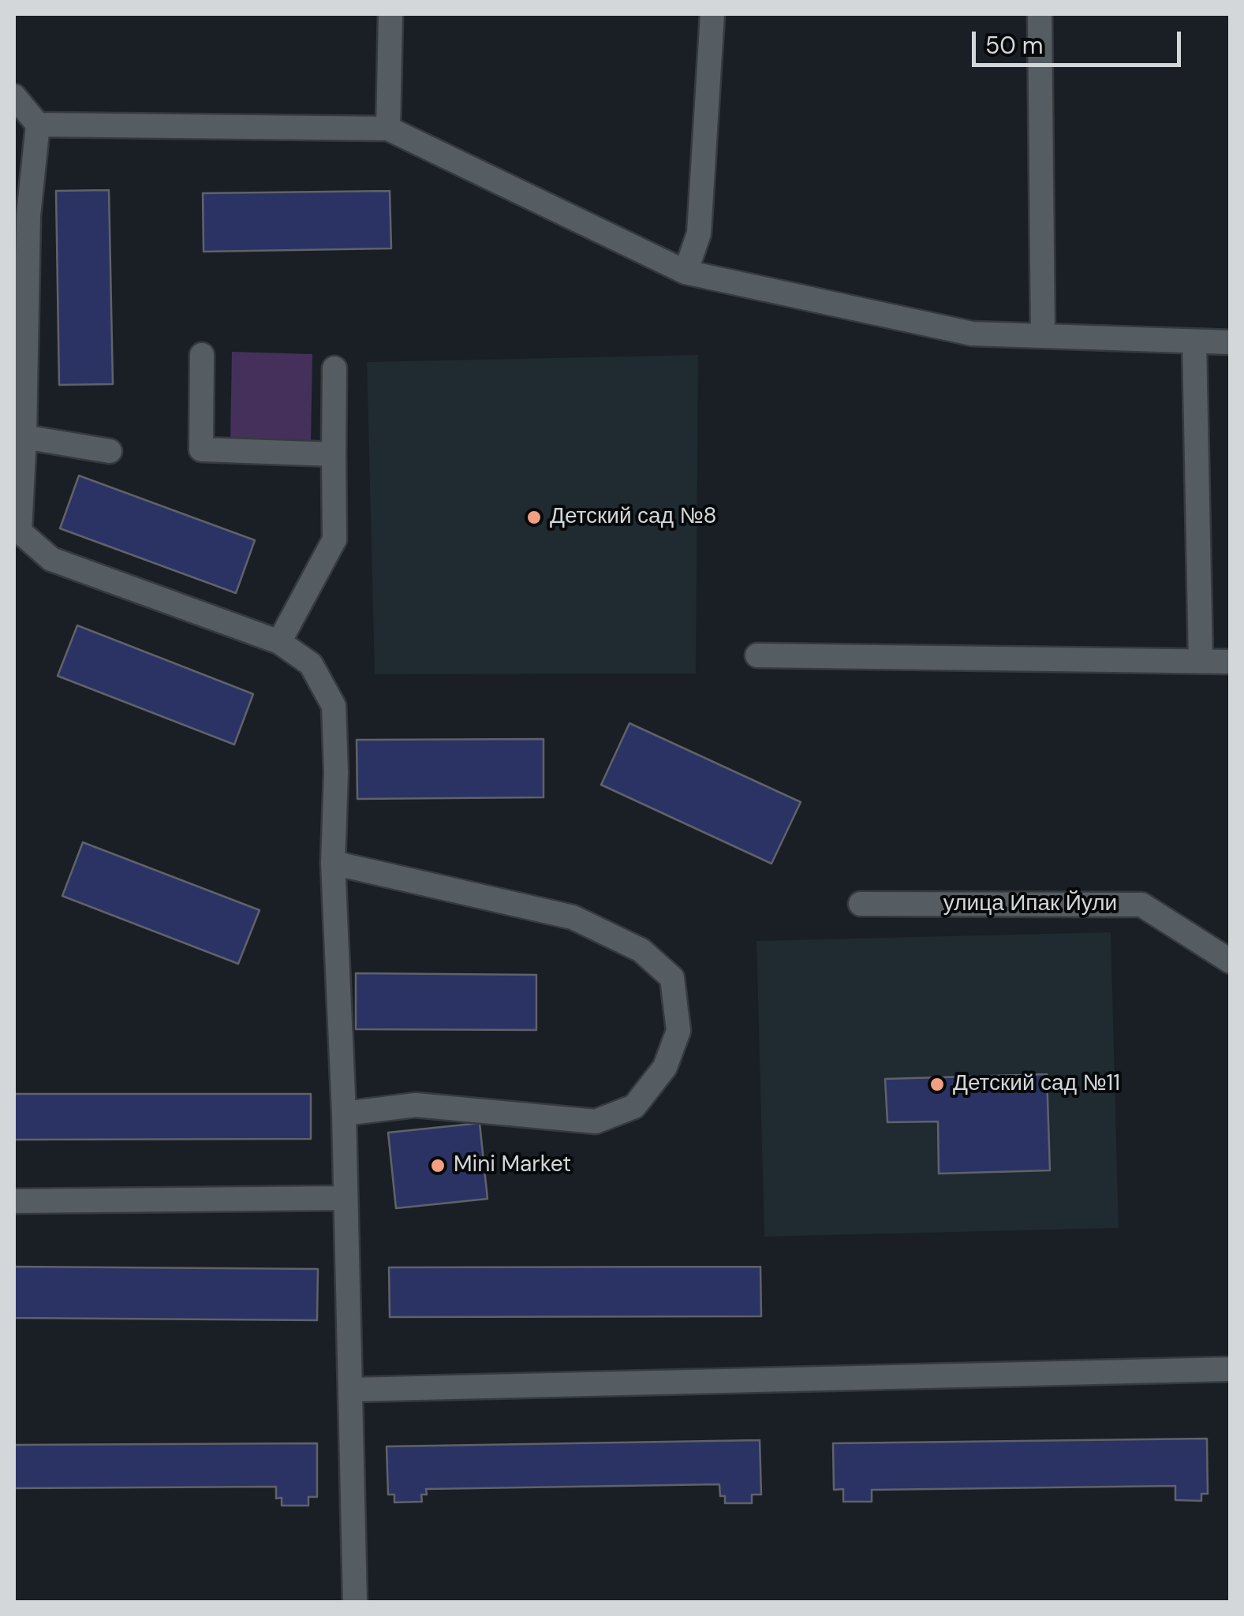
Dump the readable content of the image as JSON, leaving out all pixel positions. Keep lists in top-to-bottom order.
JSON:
{
  "streets": {
    "street": ["улица Ипак Йули"]
  },
  "places": ["Детский сад №8", "Детский сад №11", "Mini Market"],
  "scale_bar": "50 m"
}
